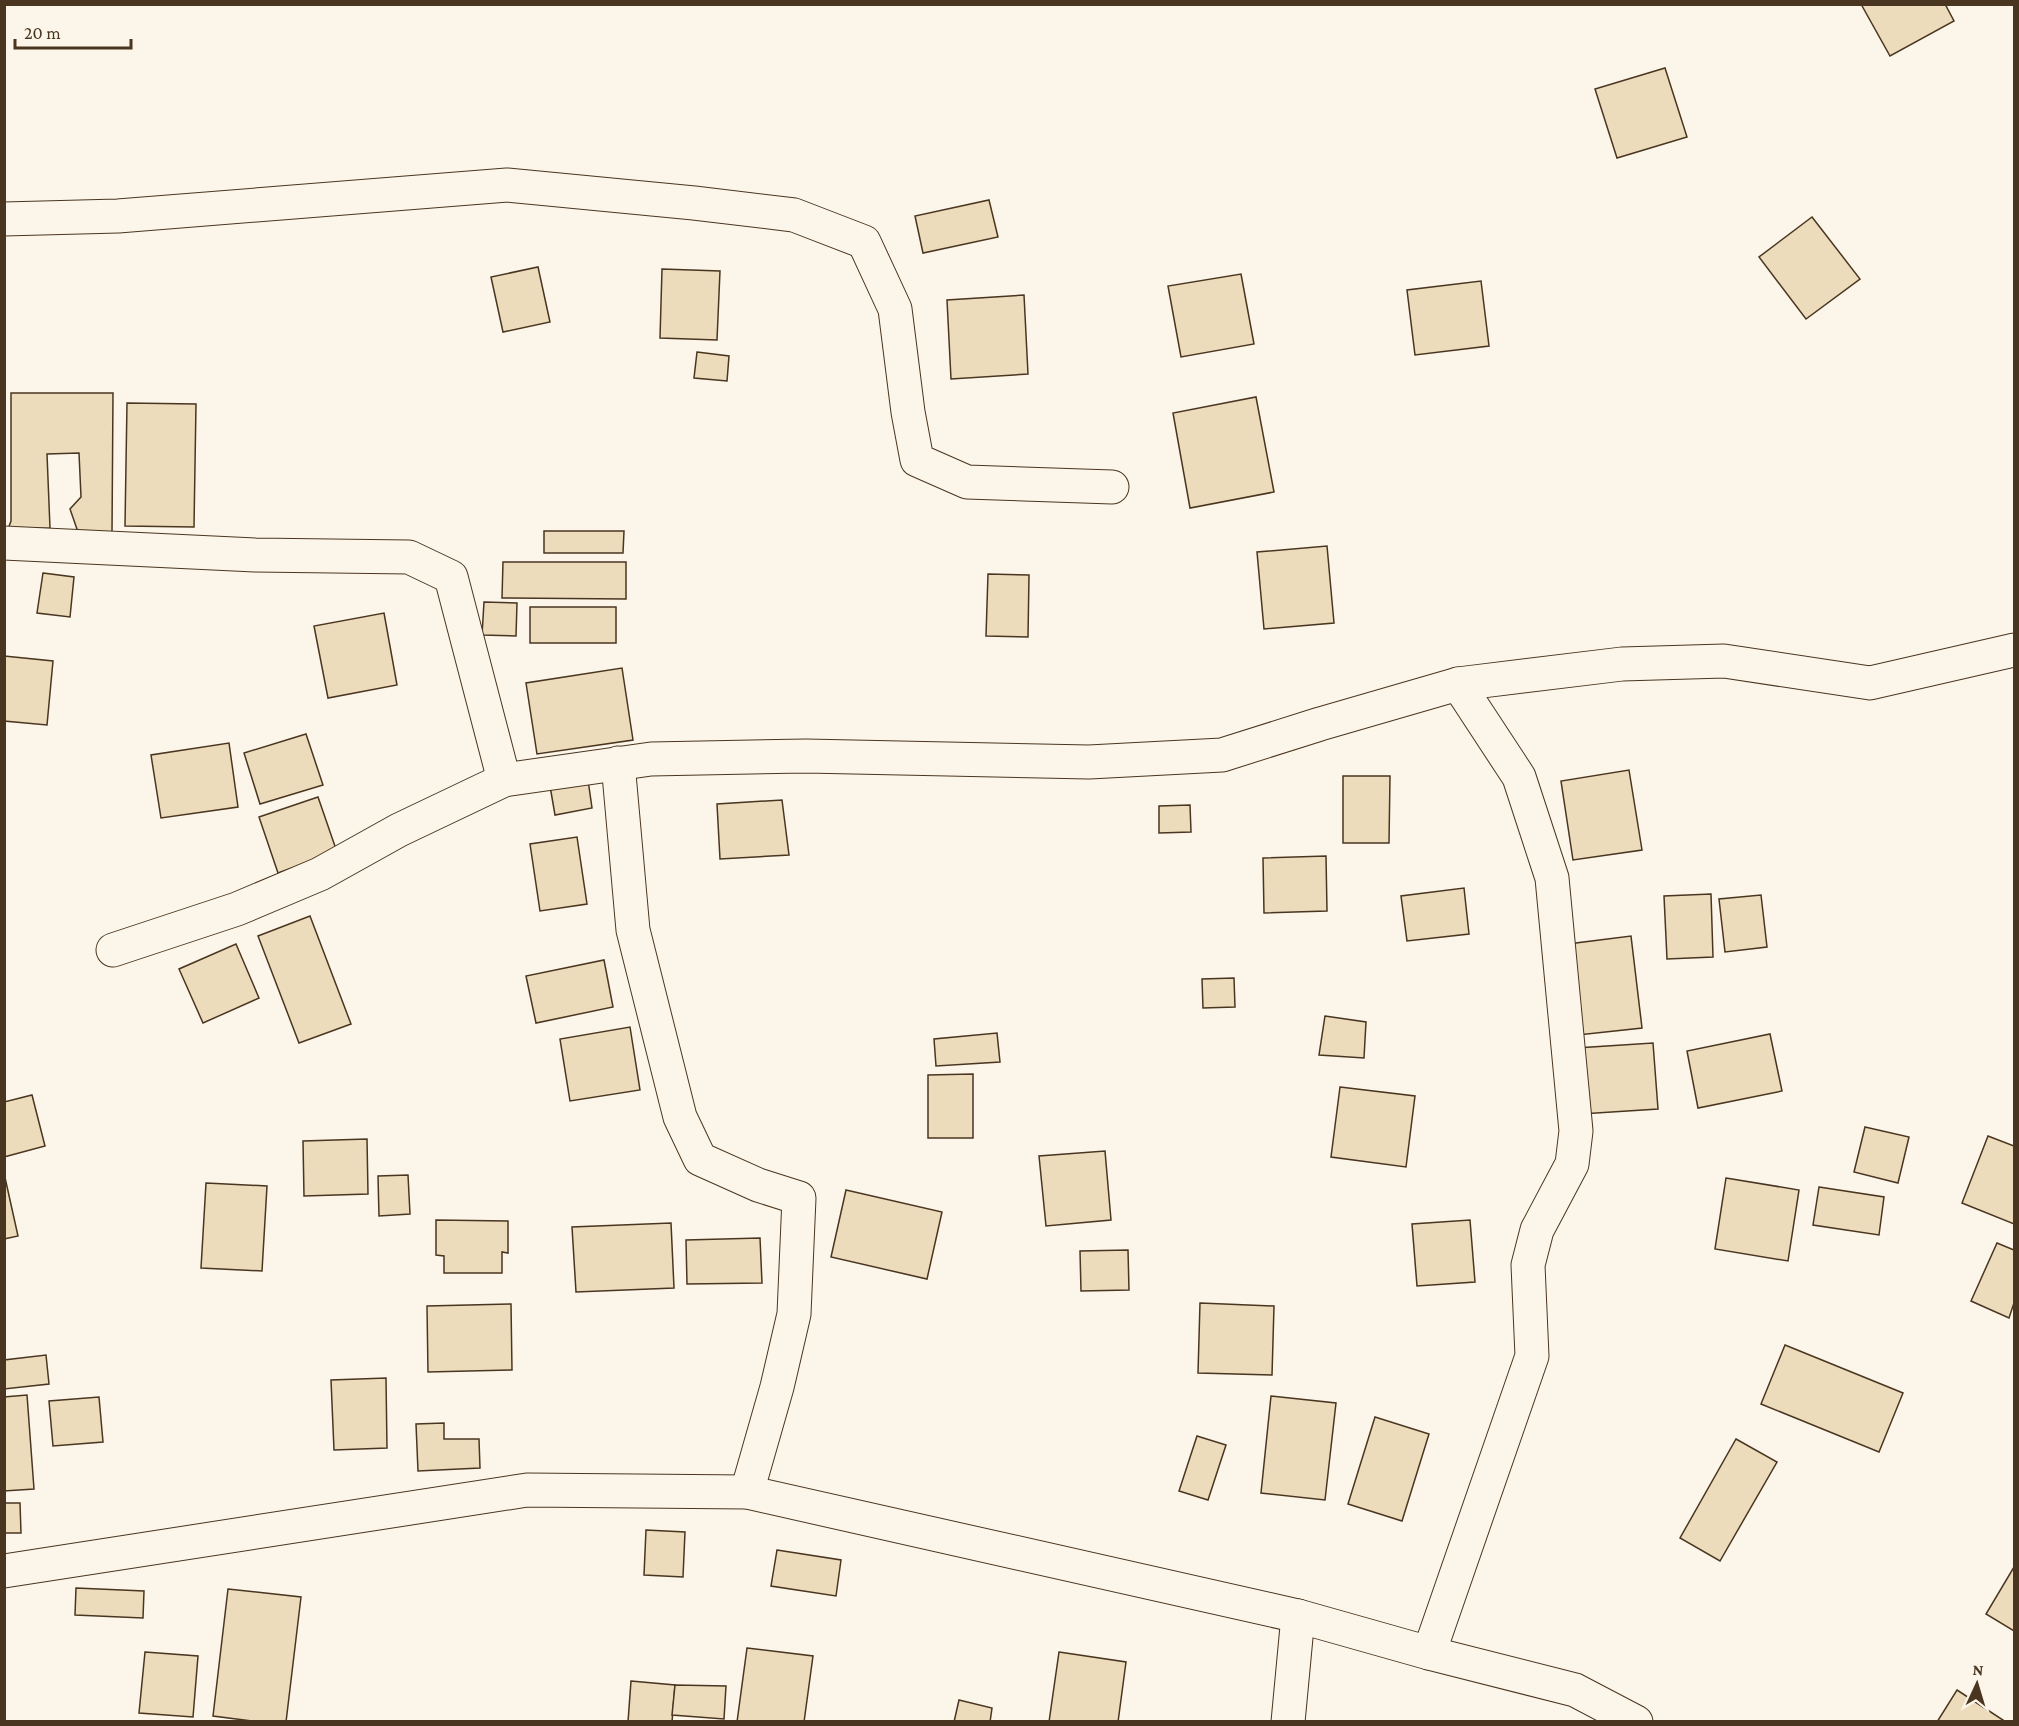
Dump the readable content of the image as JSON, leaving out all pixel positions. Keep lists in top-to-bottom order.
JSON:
{
  "scale_bar": "20 m",
  "north": "top"
}
